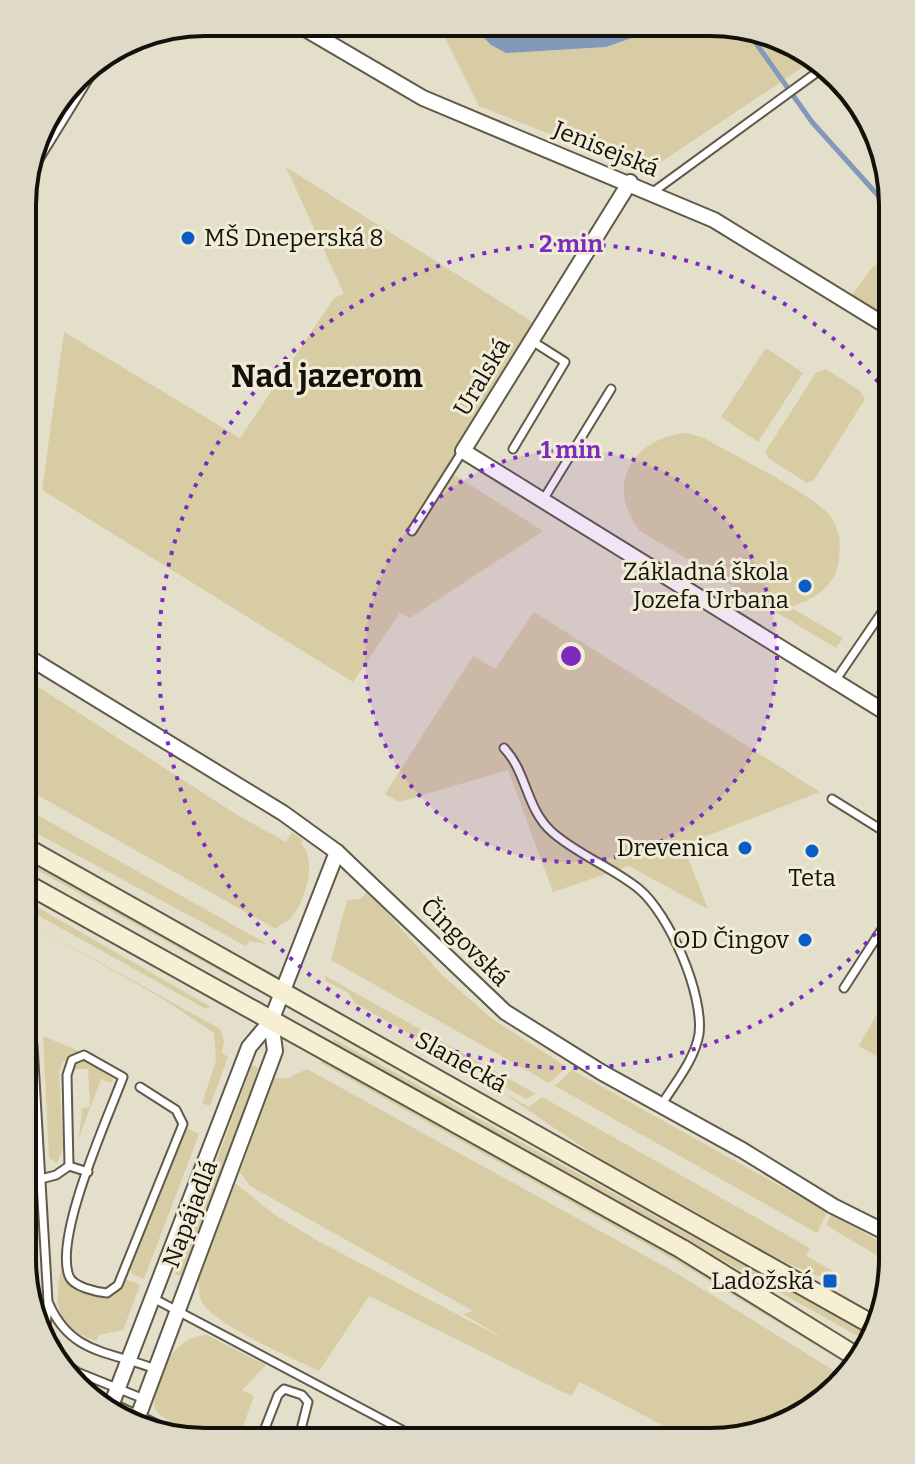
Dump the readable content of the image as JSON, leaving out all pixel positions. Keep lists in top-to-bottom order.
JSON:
{
  "streets": {
    "main road": ["Slanecká"],
    "street": [
      "Jenisejská",
      "Uralská",
      "Čingovská",
      "Napájadlá"
    ]
  },
  "crossings": [
    ["Jenisejská", "Uralská"],
    ["Čingovská", "Napájadlá"],
    ["Slanecká", "Napájadlá"]
  ],
  "districts": ["Nad jazerom"],
  "places": {
    "other": [
      "MŠ Dneperská 8",
      "Základná škola Jozefa Urbana",
      "Drevenica",
      "Teta",
      "OD Čingov"
    ],
    "transit": ["Ladožská"]
  },
  "rings": ["2 min", "1 min"]
}
